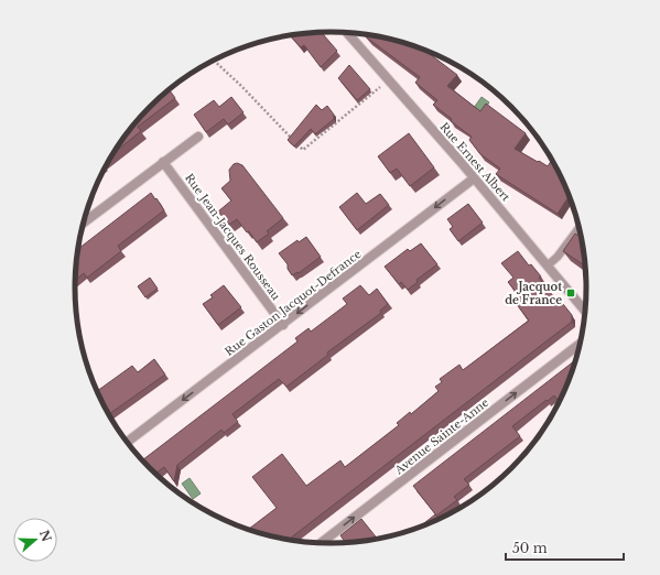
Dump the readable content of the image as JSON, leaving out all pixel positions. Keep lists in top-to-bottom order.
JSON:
{
  "streets": {
    "street": [
      "Rue Ernest Albert",
      "Rue Jean-Jacques Rousseau",
      "Rue Gaston Jacquot-Defrance",
      "Avenue Sainte-Anne"
    ]
  },
  "crossings": [
    ["Rue Ernest Albert", "Rue Gaston Jacquot-Defrance"],
    ["Rue Jean-Jacques Rousseau", "Rue Gaston Jacquot-Defrance"]
  ],
  "one_way": ["Rue Gaston Jacquot-Defrance", "Avenue Sainte-Anne"],
  "places": {
    "transit": ["Jacquot de France"]
  },
  "scale_bar": "50 m",
  "north": "right"
}
